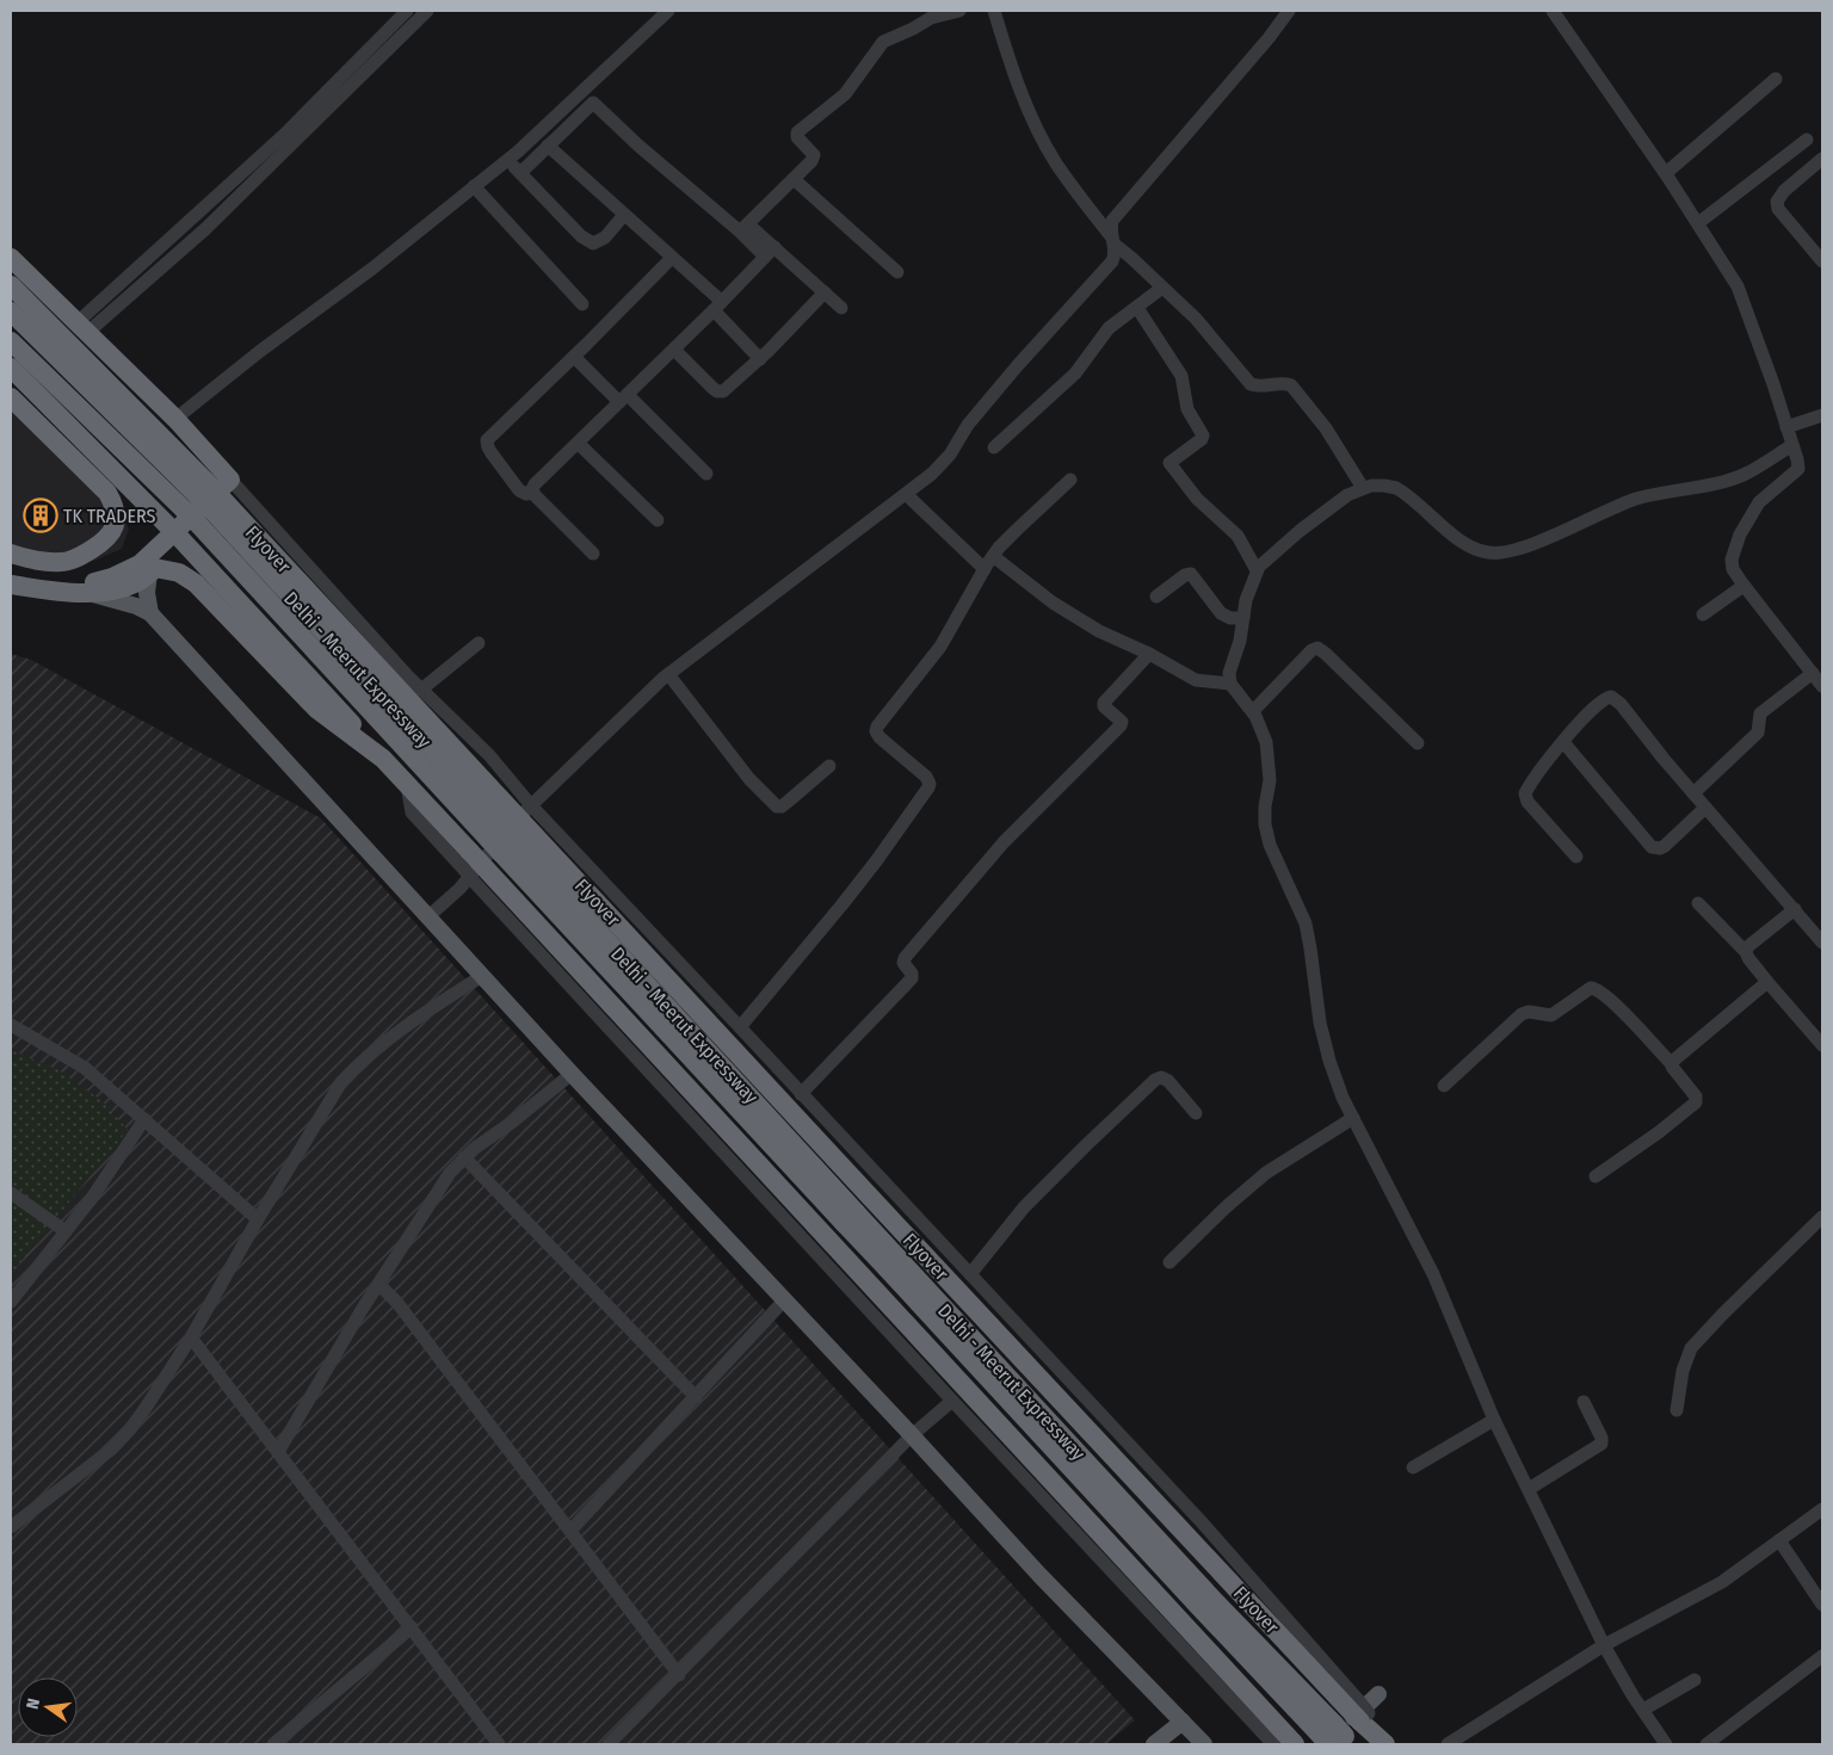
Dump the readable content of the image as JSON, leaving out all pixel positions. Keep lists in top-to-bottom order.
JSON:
{
  "streets": {
    "highway": ["Flyover", "Delhi - Meerut Expressway"]
  },
  "places": {
    "building": ["TK TRADERS"]
  },
  "north": "left"
}
